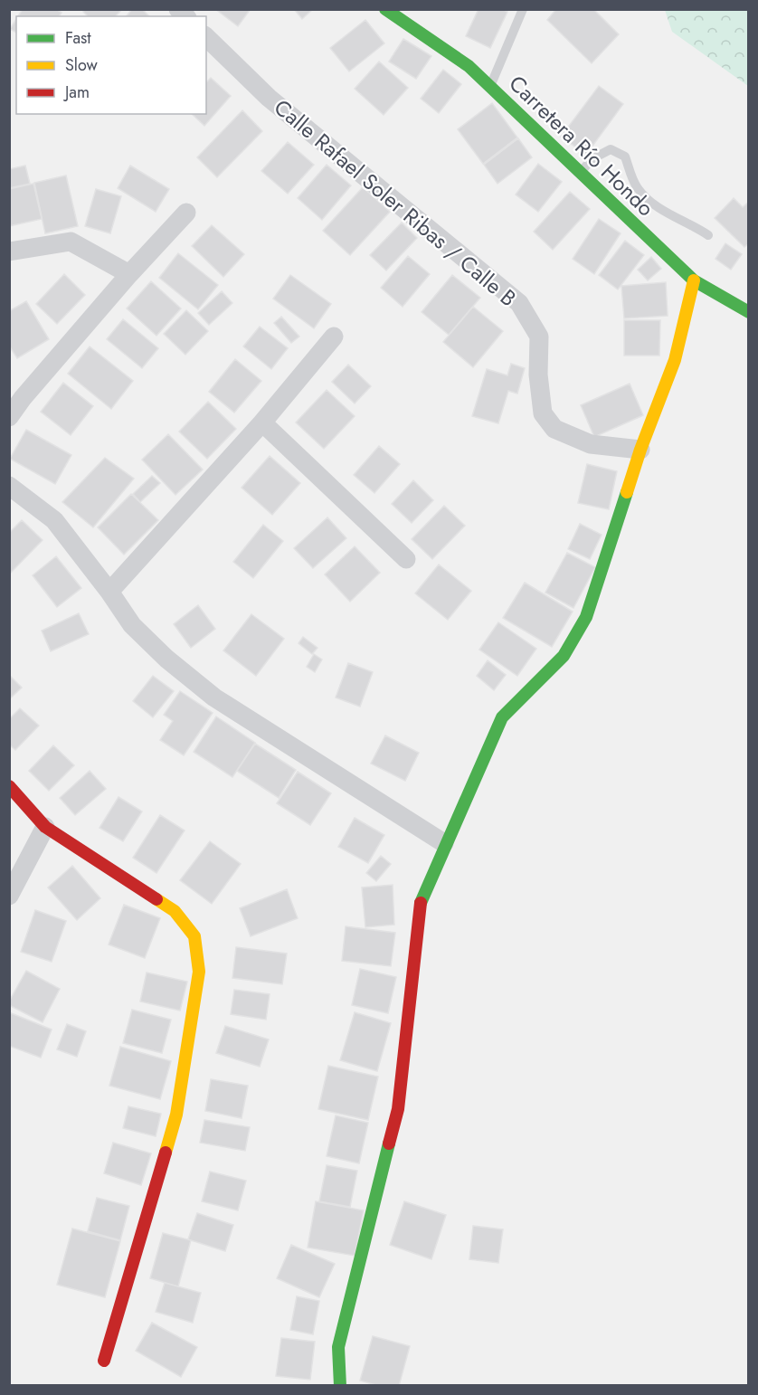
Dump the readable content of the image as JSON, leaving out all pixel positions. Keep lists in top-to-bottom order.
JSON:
{
  "streets": {
    "street": ["Carretera Río Hondo", "Calle Rafael Soler Ribas / Calle B"]
  },
  "legend": ["Fast", "Slow", "Jam"]
}
